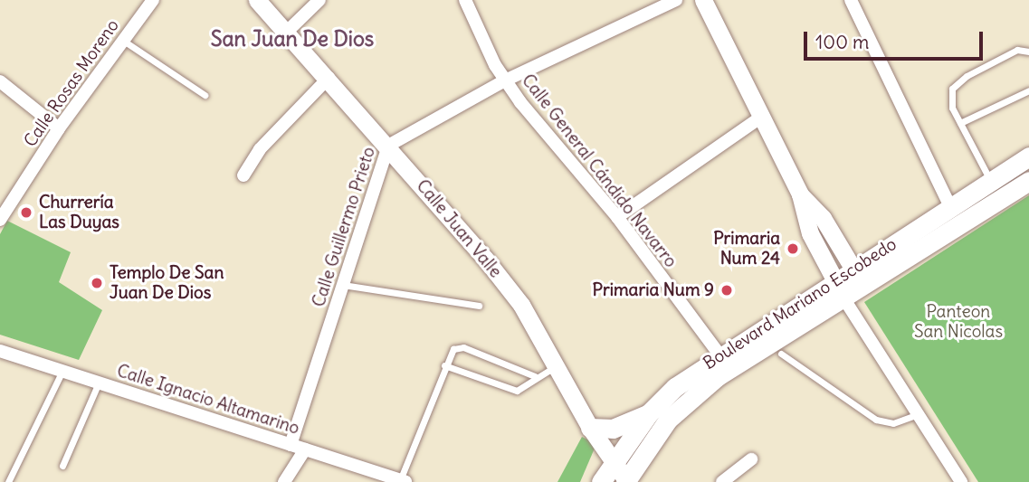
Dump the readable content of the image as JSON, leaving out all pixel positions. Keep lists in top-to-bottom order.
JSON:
{
  "streets": {
    "main road": ["Boulevard Mariano Escobedo"],
    "street": [
      "Calle Rosas Moreno",
      "Calle General Cándido Navarro",
      "Calle Guillermo Prieto",
      "Calle Juan Valle",
      "Calle Ignacio Altamarino"
    ]
  },
  "crossings": [
    ["Calle General Cándido Navarro", "Calle Guillermo Prieto"],
    ["Calle General Cándido Navarro", "Boulevard Mariano Escobedo"],
    ["Calle Guillermo Prieto", "Calle Juan Valle"],
    ["Calle Guillermo Prieto", "Calle Ignacio Altamarino"],
    ["Calle Juan Valle", "Boulevard Mariano Escobedo"]
  ],
  "districts": ["San Juan De Dios"],
  "parks": ["Panteon San Nicolas"],
  "places": [
    "Churrería Las Duyas",
    "Primaria Num 24",
    "Templo De San Juan De Dios",
    "Primaria Num 9"
  ],
  "scale_bar": "100 m"
}
